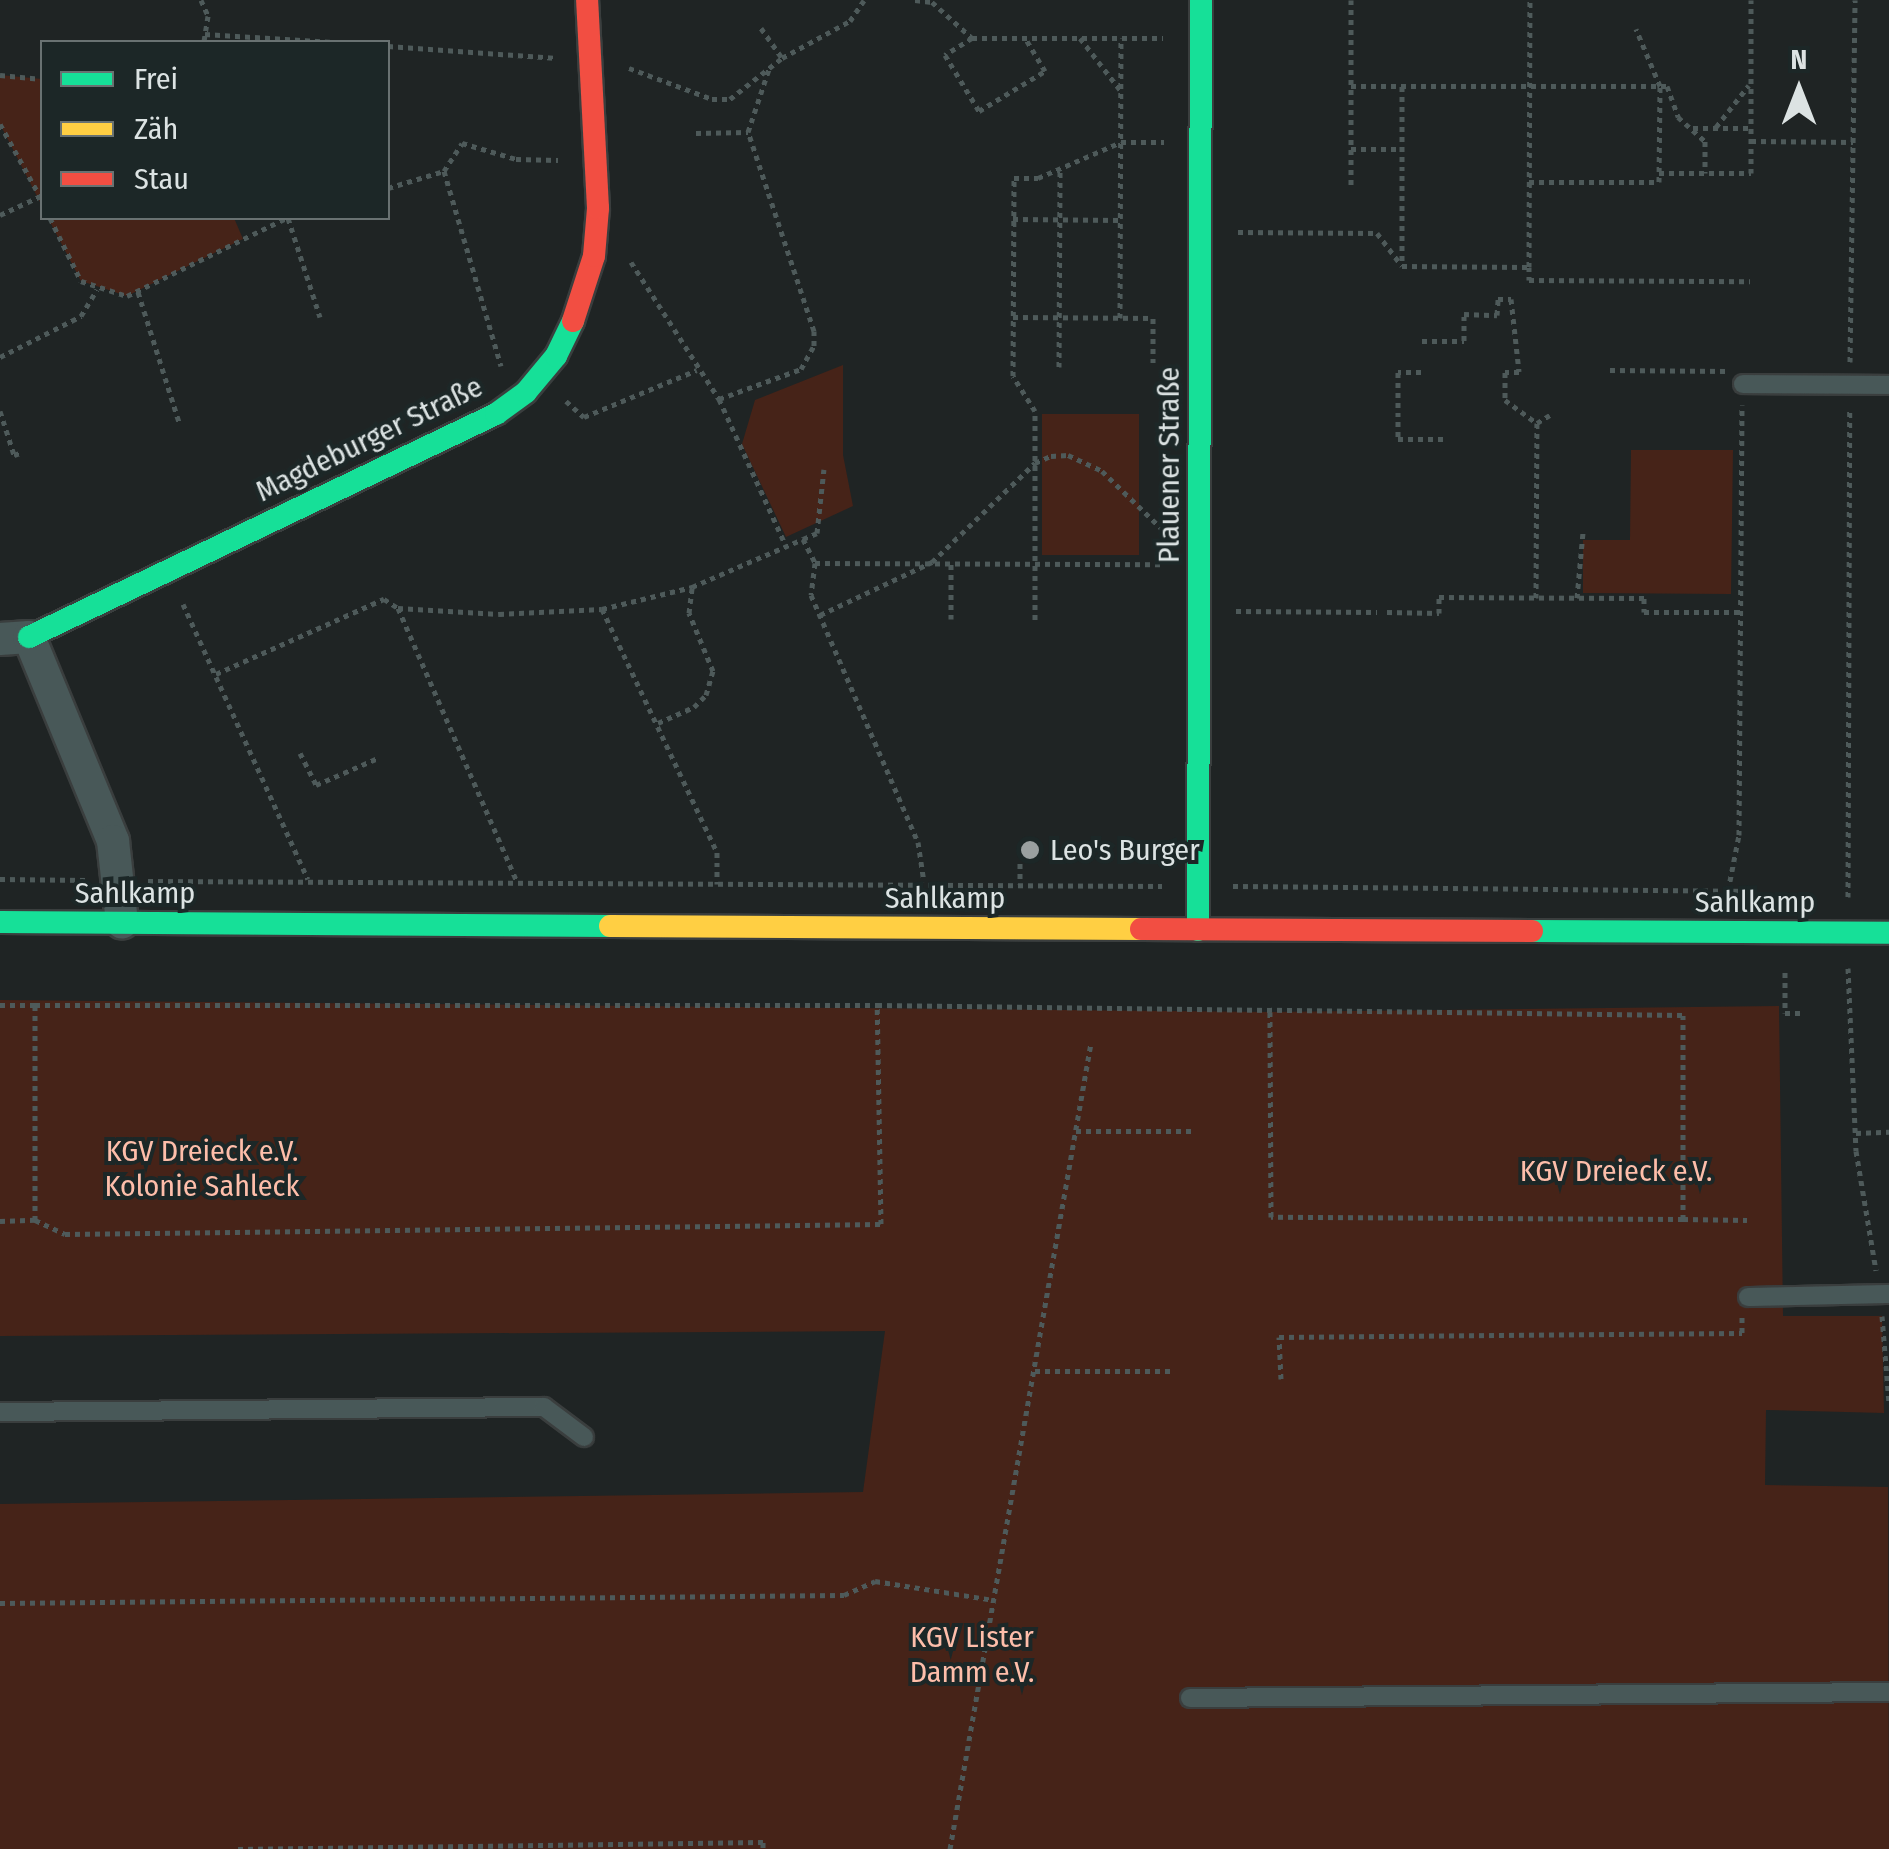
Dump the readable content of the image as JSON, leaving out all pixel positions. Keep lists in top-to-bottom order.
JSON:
{
  "streets": {
    "street": ["Magdeburger Straße", "Plauener Straße", "Sahlkamp"]
  },
  "crossings": [
    ["Plauener Straße", "Sahlkamp"]
  ],
  "parks": ["KGV Dreieck e.V. Kolonie Sahleck", "KGV Dreieck e.V.", "KGV Lister Damm e.V."],
  "places": ["Leo's Burger"],
  "legend": ["Frei", "Zäh", "Stau"],
  "north": "top"
}
